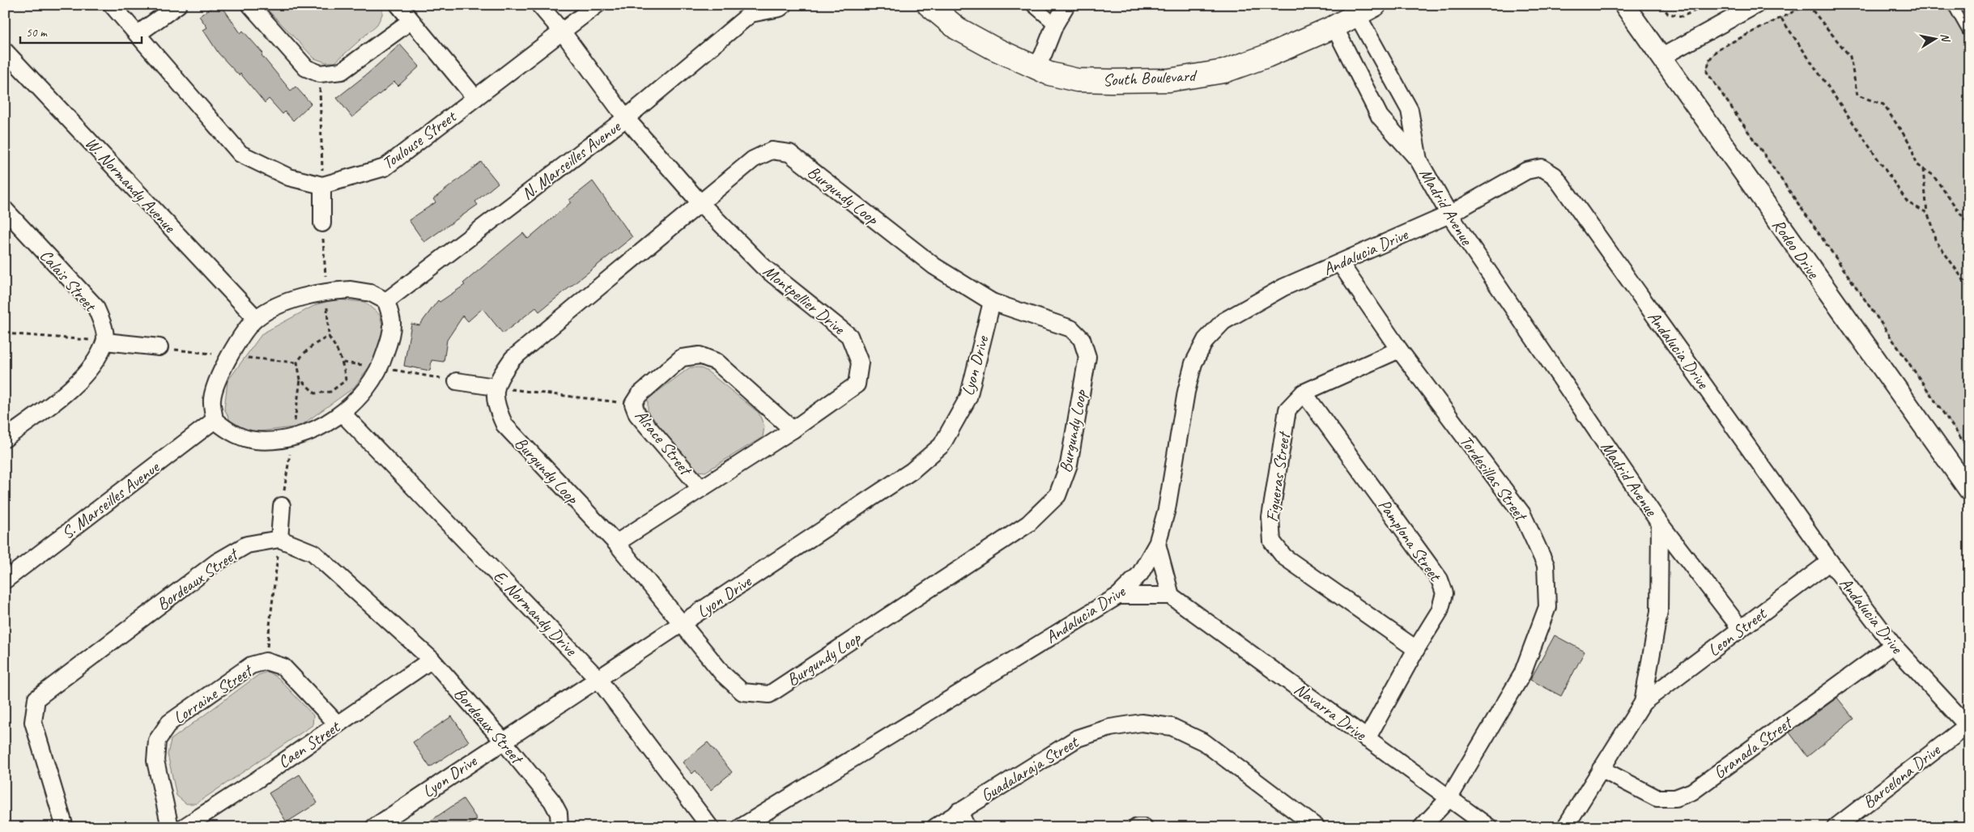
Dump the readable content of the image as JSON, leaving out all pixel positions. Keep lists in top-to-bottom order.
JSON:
{
  "streets": {
    "main road": ["South Boulevard"],
    "street": [
      "Toulouse Street",
      "N. Marseilles Avenue",
      "W. Normandy Avenue",
      "Burgundy Loop",
      "Madrid Avenue",
      "Rodeo Drive",
      "Andalucia Drive",
      "Calais Street",
      "Montpellier Drive",
      "Lyon Drive",
      "Alsace Street",
      "Figueras Street",
      "Tordesillas Street",
      "S. Marseilles Avenue",
      "Pamplona Street",
      "Bordeaux Street",
      "E. Normandy Drive",
      "Leon Street",
      "Lorraine Street",
      "Navarra Drive",
      "Caen Street",
      "Granada Street",
      "Guadalaraja Street",
      "Barcelona Drive"
    ]
  },
  "crossings": [
    ["Toulouse Street", "Montpellier Drive"],
    ["N. Marseilles Avenue", "Montpellier Drive"],
    ["Burgundy Loop", "Montpellier Drive"],
    ["Burgundy Loop", "Lyon Drive"],
    ["Madrid Avenue", "Andalucia Drive"],
    ["Madrid Avenue", "Leon Street"],
    ["Madrid Avenue", "Granada Street"],
    ["Andalucia Drive", "Tordesillas Street"],
    ["Andalucia Drive", "Leon Street"],
    ["Andalucia Drive", "Granada Street"],
    ["Andalucia Drive", "Barcelona Drive"],
    ["Montpellier Drive", "Alsace Street"],
    ["Lyon Drive", "Bordeaux Street"],
    ["Lyon Drive", "E. Normandy Drive"],
    ["Figueras Street", "Tordesillas Street"],
    ["Figueras Street", "Pamplona Street"],
    ["Tordesillas Street", "Navarra Drive"],
    ["Pamplona Street", "Navarra Drive"],
    ["Bordeaux Street", "Caen Street"],
    ["Lorraine Street", "Caen Street"]
  ],
  "scale_bar": "50 m",
  "north": "right"
}
